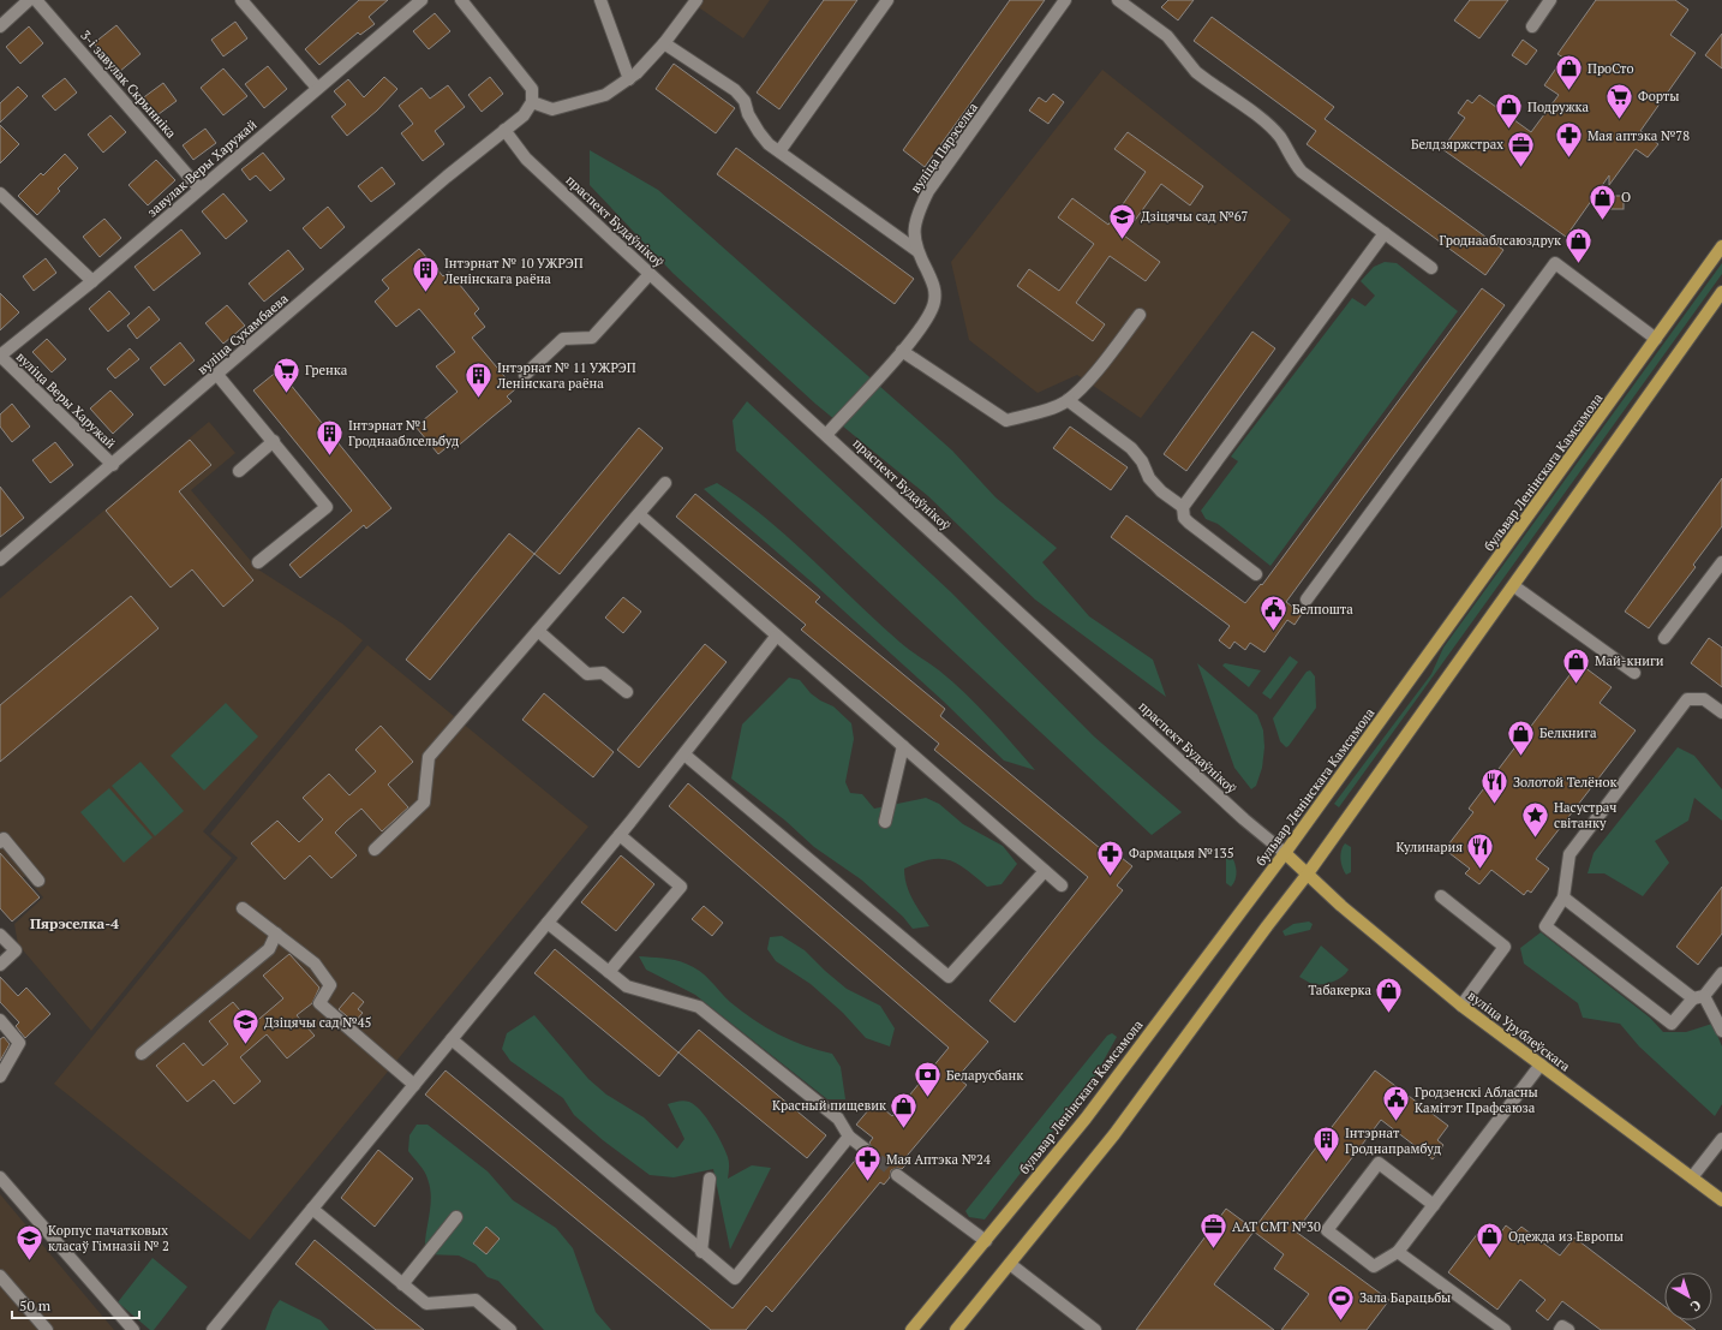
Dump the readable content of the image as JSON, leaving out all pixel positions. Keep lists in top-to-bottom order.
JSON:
{
  "streets": {
    "main road": ["бульвар Ленінскага Камсамола", "вуліца Урублеўскага"],
    "street": [
      "3-і завулак Скрынніка",
      "вуліца Пярэселка",
      "завулак Веры Харужай",
      "праспект Будаўнікоў",
      "вуліца Сухамбаева",
      "вуліца Веры Харужай"
    ]
  },
  "crossings": [
    ["3-і завулак Скрынніка", "завулак Веры Харужай"],
    ["вуліца Пярэселка", "праспект Будаўнікоў"],
    ["завулак Веры Харужай", "вуліца Веры Харужай"],
    ["праспект Будаўнікоў", "вуліца Сухамбаева"],
    ["праспект Будаўнікоў", "бульвар Ленінскага Камсамола"],
    ["праспект Будаўнікоў", "вуліца Урублеўскага"],
    ["вуліца Сухамбаева", "вуліца Веры Харужай"],
    ["бульвар Ленінскага Камсамола", "вуліца Урублеўскага"]
  ],
  "districts": ["Пярэселка-4"],
  "places": {
    "shop": [
      "ПроСто",
      "Подружка",
      "О",
      "Гроднааблсаюздрук",
      "Май-книги",
      "Белкнига",
      "Табакерка",
      "Красный пищевик",
      "Одежда из Европы"
    ],
    "supermarket": ["Форты", "Гренка"],
    "pharmacy": ["Мая аптэка №78", "Фармацыя №135", "Мая Аптэка №24"],
    "office": ["Белдзяржстрах", "ААТ СМТ №30"],
    "school or university": ["Дзіцячы сад №67", "Дзіцячы сад №45", "Корпус пачатковых класаў Гімназіі № 2"],
    "building": [
      "Інтэрнат № 10 УЖРЭП Ленінскага раёна",
      "Інтэрнат № 11 УЖРЭП Ленінскага раёна",
      "Інтэрнат №1 Гроднааблсельбуд",
      "Інтэрнат Гроднапрамбуд"
    ],
    "public building": ["Белпошта", "Гродзенскі Абласны Камітэт Прафсаюза"],
    "restaurant": ["Золотой Телёнок", "Кулинария"],
    "place": ["Насустрач світанку"],
    "bank": ["Беларусбанк"],
    "sports": ["Зала Барацьбы"]
  },
  "scale_bar": "50 m",
  "north": "bottom right"
}
